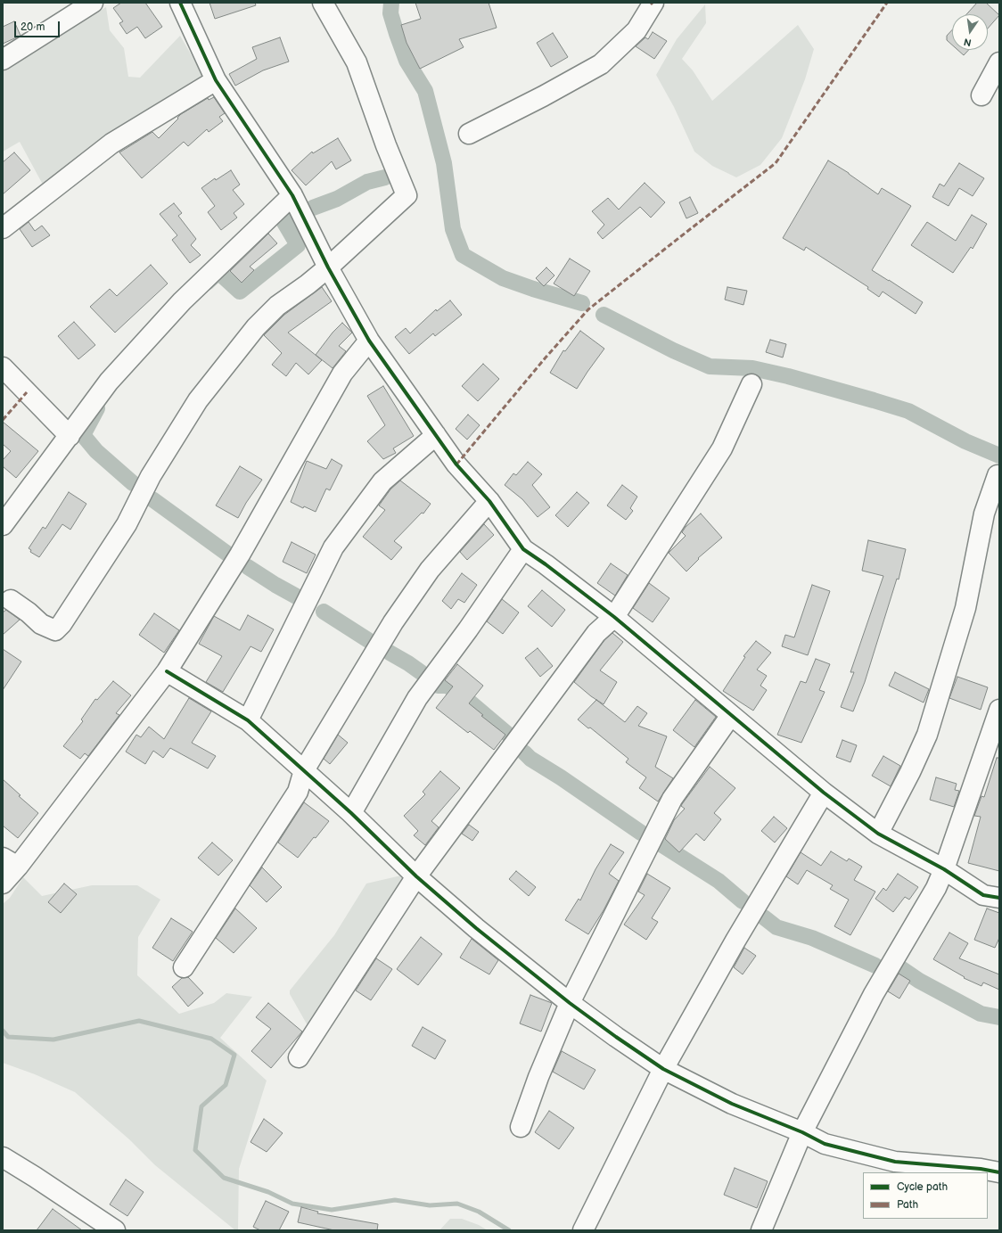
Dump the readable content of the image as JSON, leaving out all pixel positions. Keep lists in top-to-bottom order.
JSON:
{
  "legend": ["Cycle path", "Path"],
  "scale_bar": "20 m",
  "north": "bottom"
}
